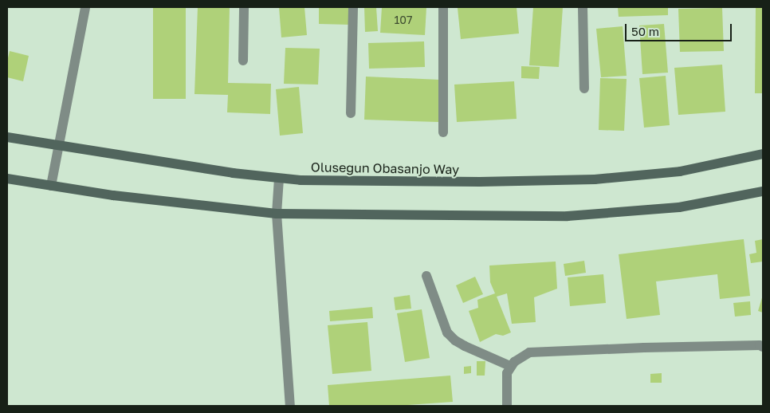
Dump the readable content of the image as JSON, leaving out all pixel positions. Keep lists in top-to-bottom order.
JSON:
{
  "streets": {
    "main road": ["Olusegun Obasanjo Way"]
  },
  "house_numbers": ["107"],
  "scale_bar": "50 m"
}
